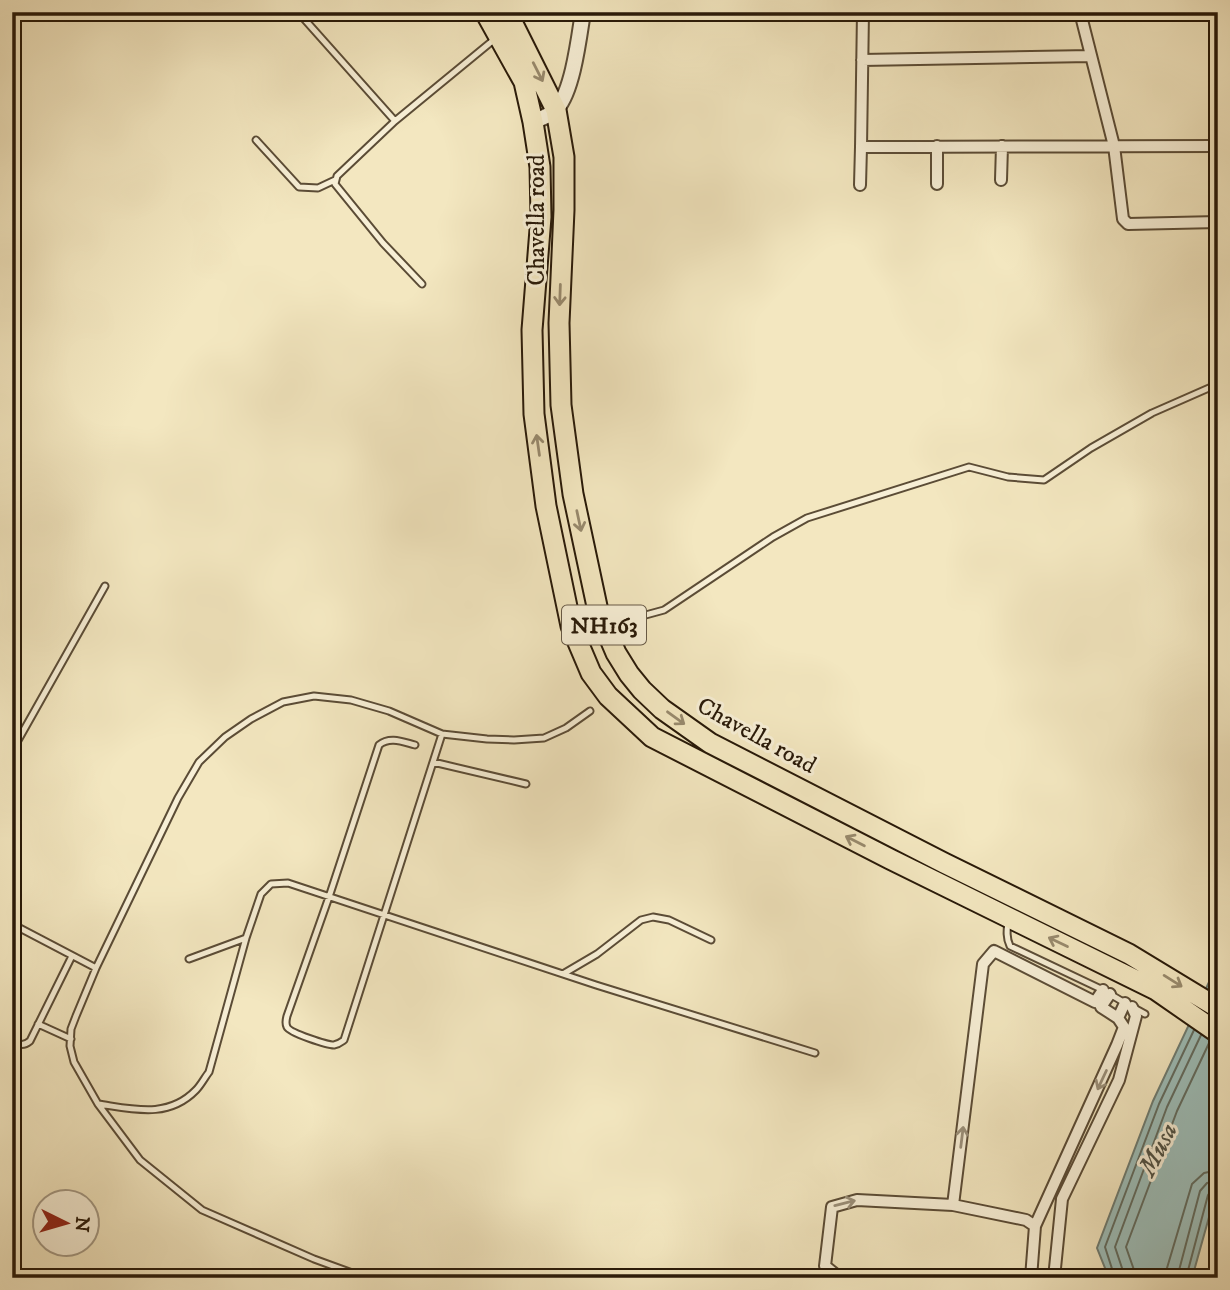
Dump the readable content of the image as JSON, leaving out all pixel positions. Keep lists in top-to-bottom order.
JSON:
{
  "streets": {
    "highway": ["Chavella road", "NH163"]
  },
  "water": ["Musa"],
  "north": "right"
}
